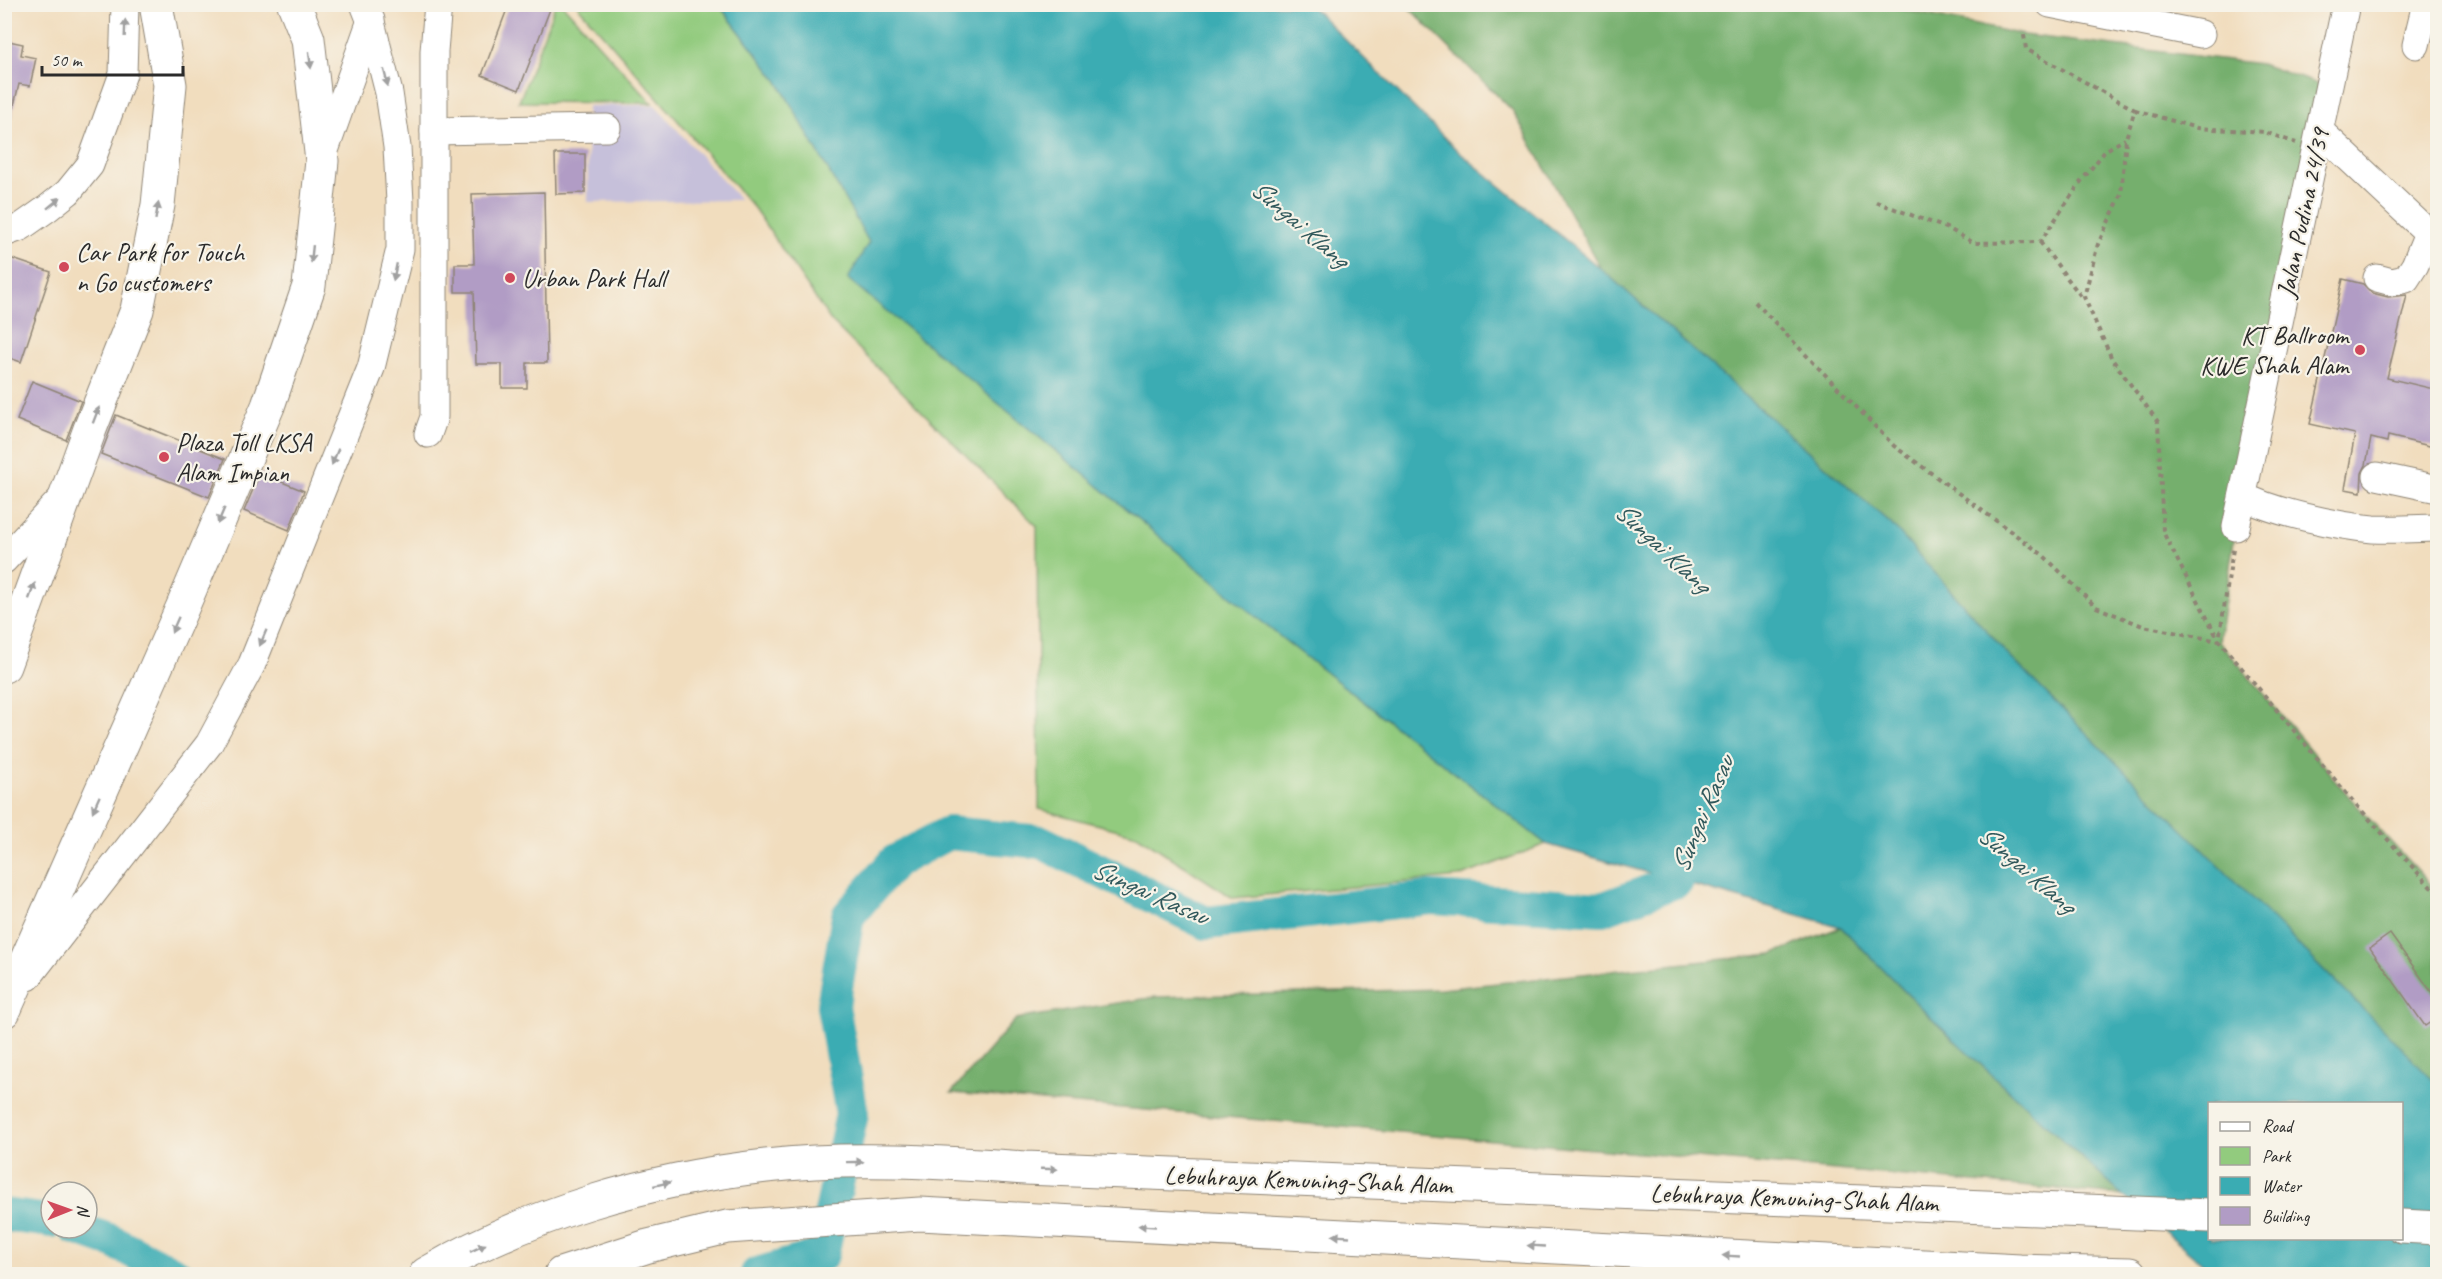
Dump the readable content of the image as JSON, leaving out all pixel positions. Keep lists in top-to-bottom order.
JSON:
{
  "streets": {
    "highway": ["Lebuhraya Kemuning-Shah Alam"],
    "street": ["Jalan Pudina 24/39"]
  },
  "water": ["Sungai Klang", "Sungai Rasau"],
  "places": [
    "Car Park for Touch n Go customers",
    "Urban Park Hall",
    "KT Ballroom KWE Shah Alam",
    "Plaza Toll LKSA Alam Impian"
  ],
  "legend": [
    "Road",
    "Park",
    "Water",
    "Building"
  ],
  "scale_bar": "50 m",
  "north": "right"
}
